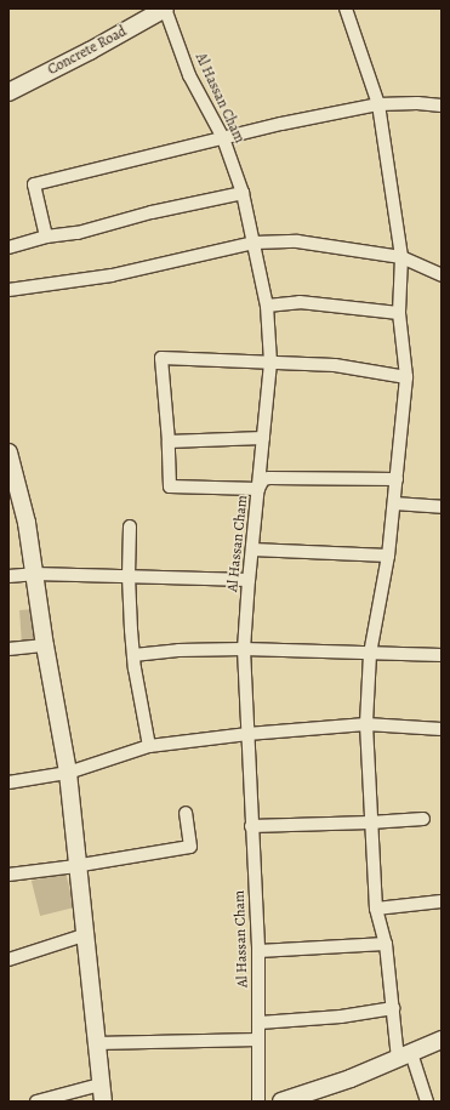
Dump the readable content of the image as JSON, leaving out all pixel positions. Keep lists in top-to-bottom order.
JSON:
{
  "streets": {
    "street": ["Concrete Road", "Al Hassan Cham"]
  },
  "crossings": [
    ["Concrete Road", "Al Hassan Cham"]
  ]
}
